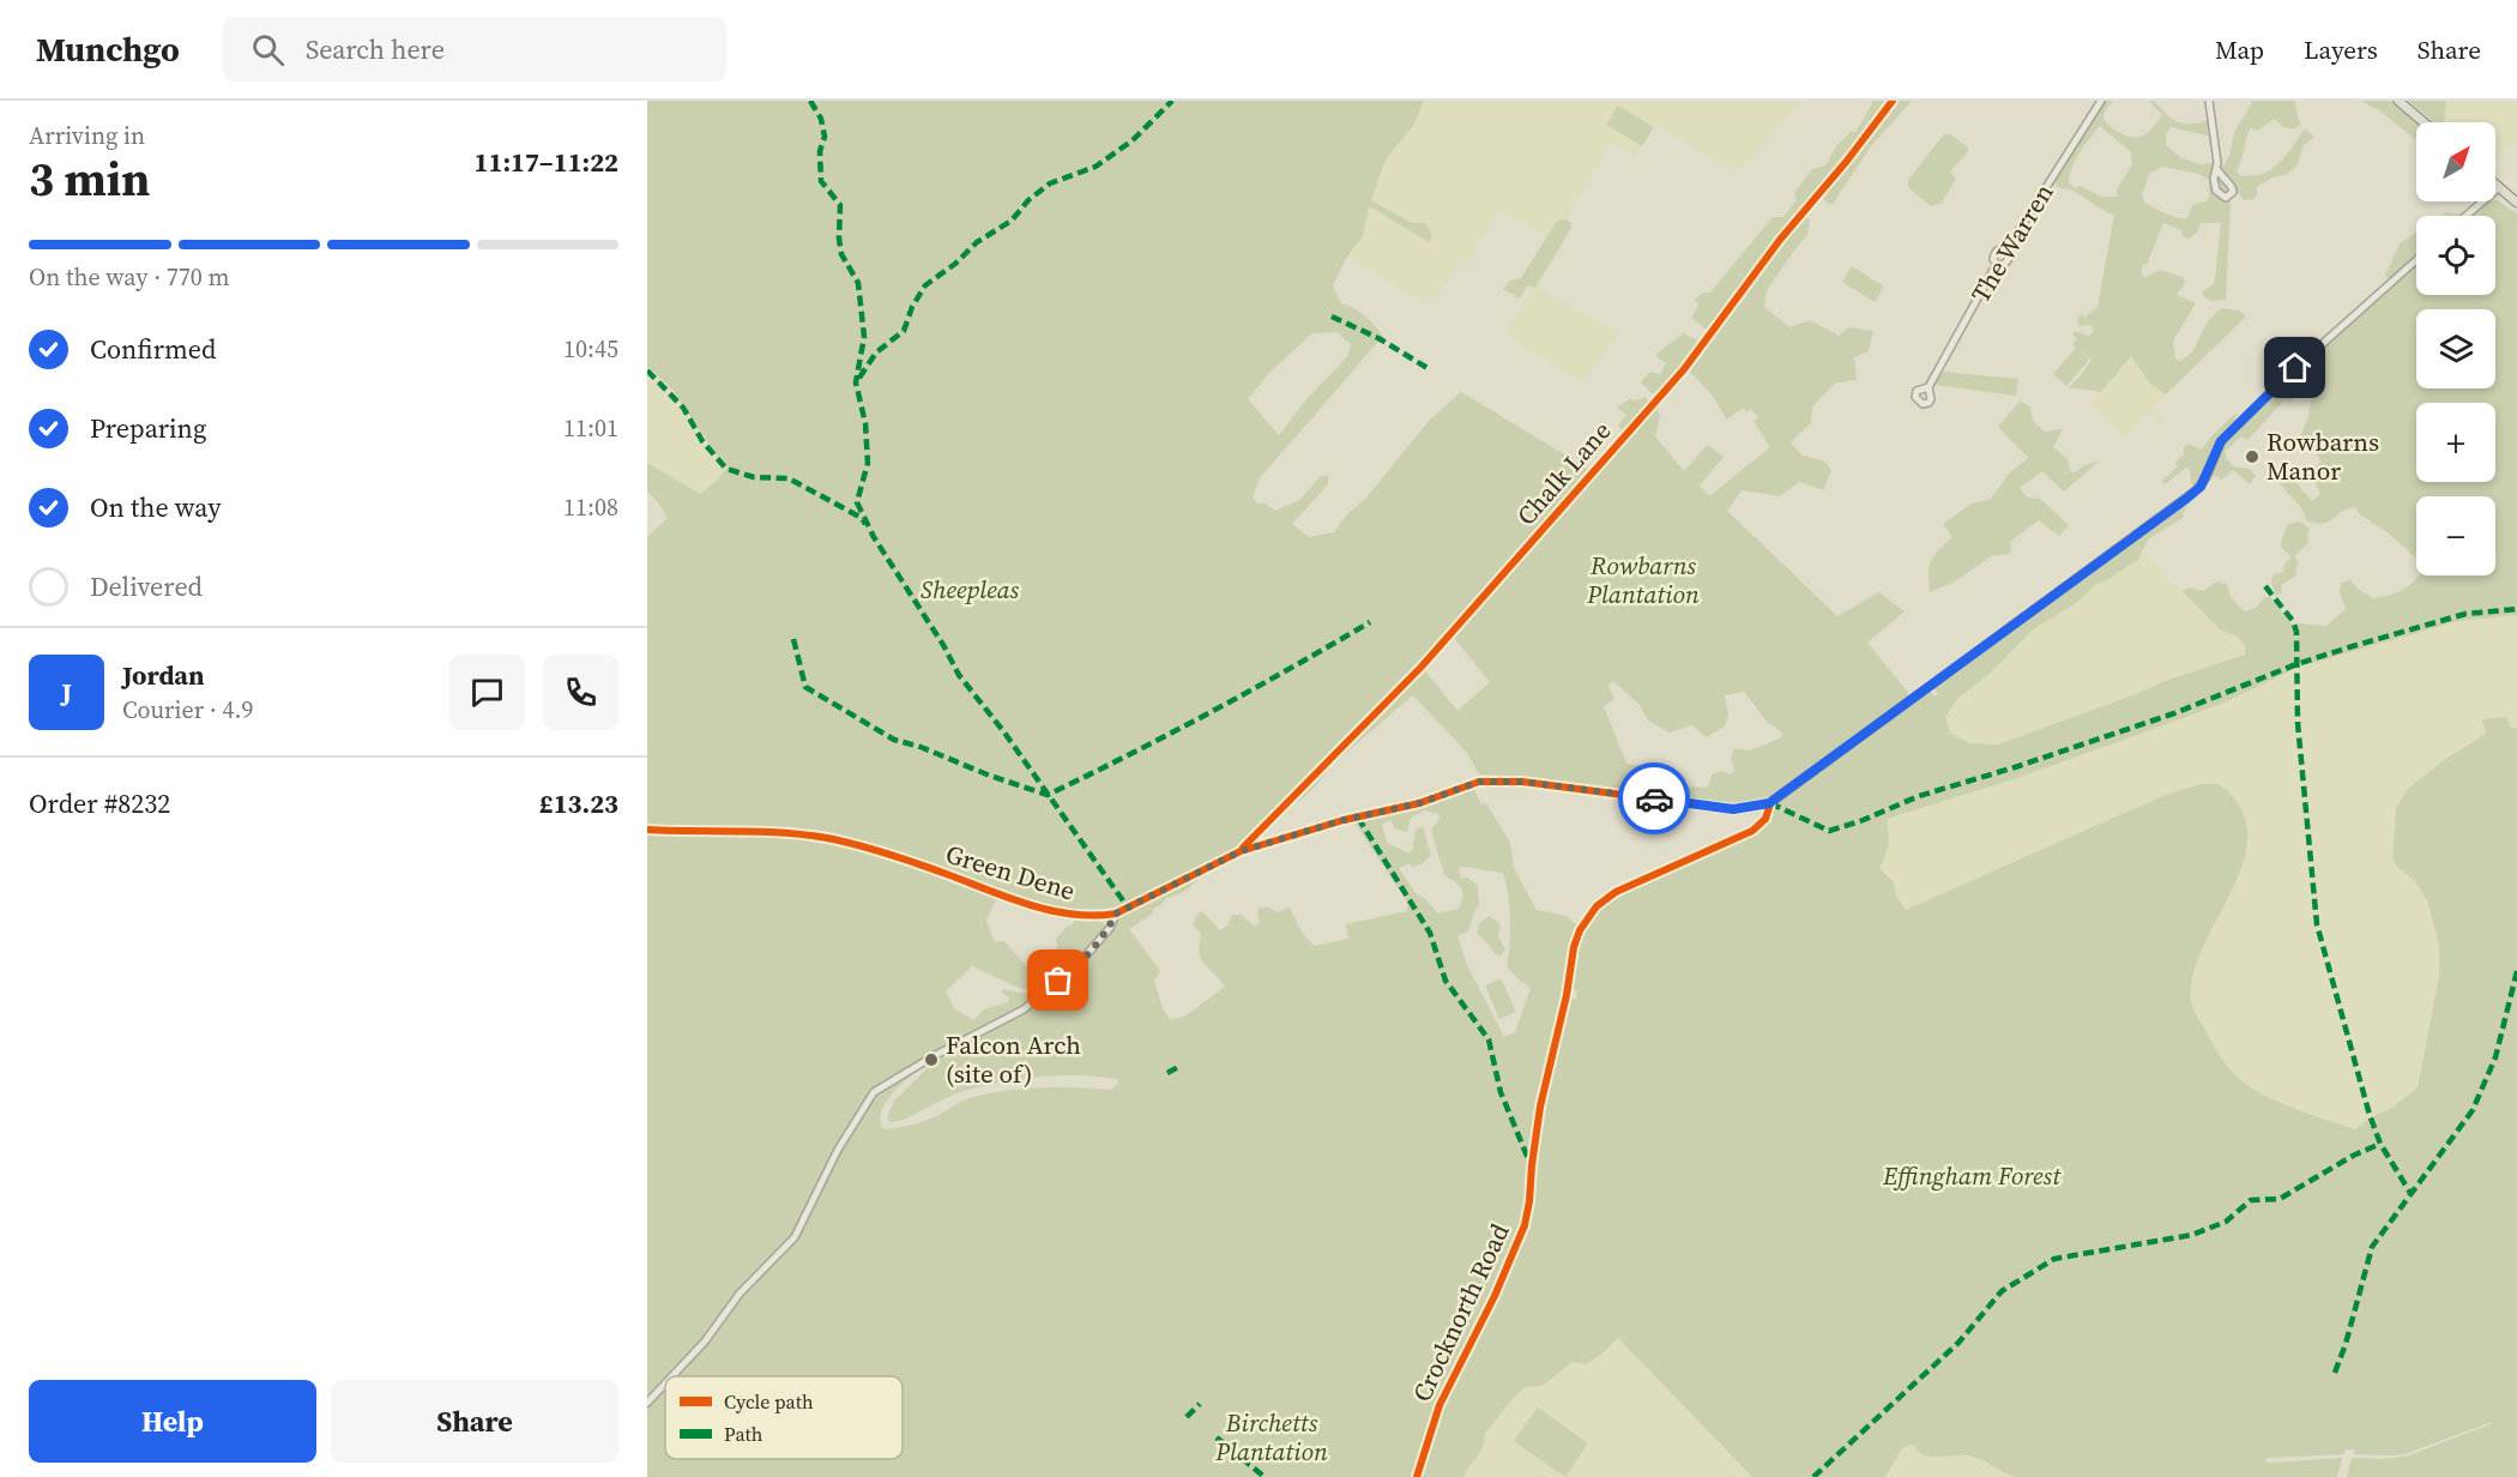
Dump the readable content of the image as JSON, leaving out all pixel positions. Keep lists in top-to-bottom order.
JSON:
{
  "streets": {
    "street": [
      "The Warren",
      "Chalk Lane",
      "Green Dene",
      "Crocknorth Road"
    ]
  },
  "crossings": [
    ["Chalk Lane", "Green Dene"],
    ["Green Dene", "Crocknorth Road"]
  ],
  "parks": [
    "Rowbarns Plantation",
    "Sheepleas",
    "Effingham Forest",
    "Birchetts Plantation"
  ],
  "places": ["Rowbarns Manor", "Falcon Arch (site of)"],
  "legend": ["Cycle path", "Path"],
  "north": "top right",
  "page": {
    "header": "Munchgo",
    "search": "Search here",
    "nav": ["Map", "Layers", "Share"],
    "heading": ["3 min", "Arriving in", "11:17–11:22"],
    "panel": [
      "Jordan",
      "Courier · 4.9",
      "Order #8232",
      "£13.23"
    ],
    "map_buttons": ["+", "−"],
    "bar": "On the way · 770 m",
    "list": [
      ["Confirmed", "10:45"],
      ["Preparing", "11:01"],
      ["On the way", "11:08"],
      "Delivered"
    ],
    "round": "J",
    "buttons": ["Help", "Share"]
  }
}
